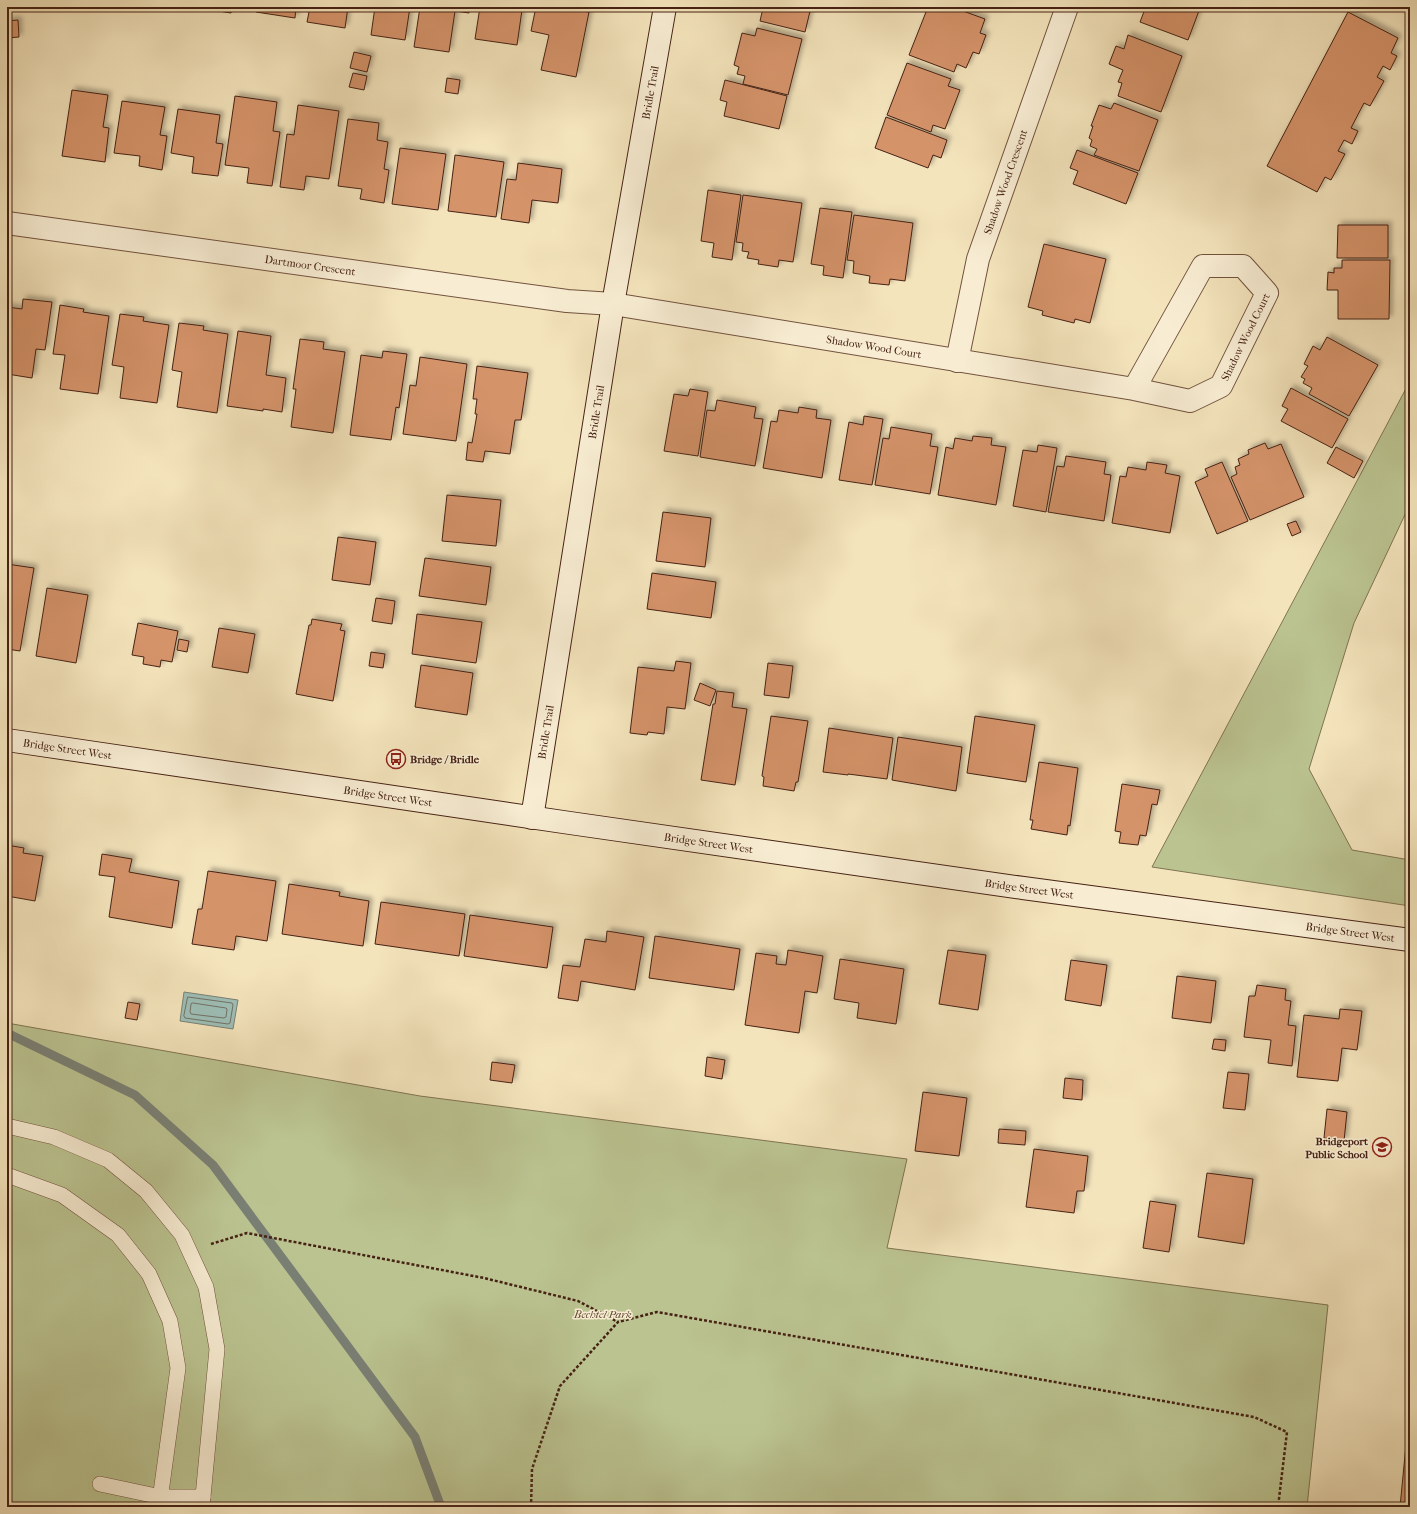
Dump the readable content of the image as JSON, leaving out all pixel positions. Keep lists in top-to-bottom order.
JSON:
{
  "streets": {
    "street": [
      "Bridle Trail",
      "Shadow Wood Crescent",
      "Dartmoor Crescent",
      "Shadow Wood Court",
      "Bridge Street West"
    ]
  },
  "crossings": [
    ["Bridle Trail", "Dartmoor Crescent"],
    ["Bridle Trail", "Shadow Wood Court"],
    ["Bridle Trail", "Bridge Street West"],
    ["Shadow Wood Crescent", "Shadow Wood Court"],
    ["Dartmoor Crescent", "Shadow Wood Court"]
  ],
  "parks": ["Bechtel Park"],
  "places": {
    "bus stop": ["Bridge / Bridle"],
    "school or university": ["Bridgeport Public School"]
  }
}
